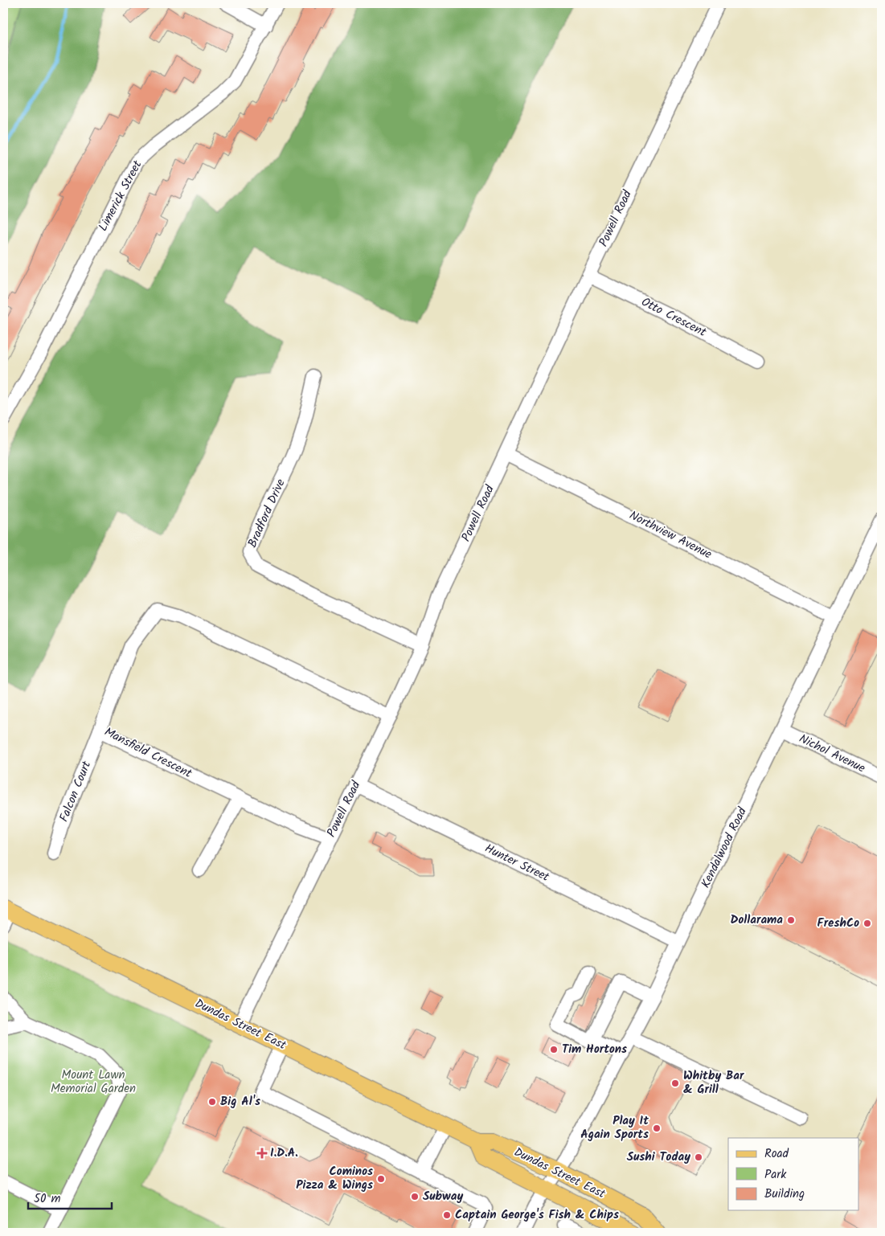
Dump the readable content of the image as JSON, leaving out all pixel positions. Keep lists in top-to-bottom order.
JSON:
{
  "streets": {
    "main road": ["Dundas Street East"],
    "street": [
      "Limerick Street",
      "Powell Road",
      "Otto Crescent",
      "Bradford Drive",
      "Northview Avenue",
      "Mansfield Crescent",
      "Nichol Avenue",
      "Falcon Court",
      "Kendalwood Road",
      "Hunter Street"
    ]
  },
  "crossings": [
    ["Powell Road", "Otto Crescent"],
    ["Powell Road", "Bradford Drive"],
    ["Powell Road", "Northview Avenue"],
    ["Powell Road", "Mansfield Crescent"],
    ["Powell Road", "Hunter Street"],
    ["Powell Road", "Dundas Street East"],
    ["Northview Avenue", "Kendalwood Road"],
    ["Mansfield Crescent", "Falcon Court"],
    ["Nichol Avenue", "Kendalwood Road"],
    ["Kendalwood Road", "Hunter Street"],
    ["Kendalwood Road", "Dundas Street East"]
  ],
  "parks": ["Mount Lawn Memorial Garden"],
  "places": {
    "other": [
      "Dollarama",
      "FreshCo",
      "Tim Hortons",
      "Whitby Bar & Grill",
      "Big Al's",
      "Play It Again Sports",
      "Sushi Today",
      "Cominos Pizza & Wings",
      "Subway",
      "Captain George's Fish & Chips"
    ],
    "health": ["I.D.A."]
  },
  "legend": ["Road", "Park", "Building"],
  "scale_bar": "50 m"
}
